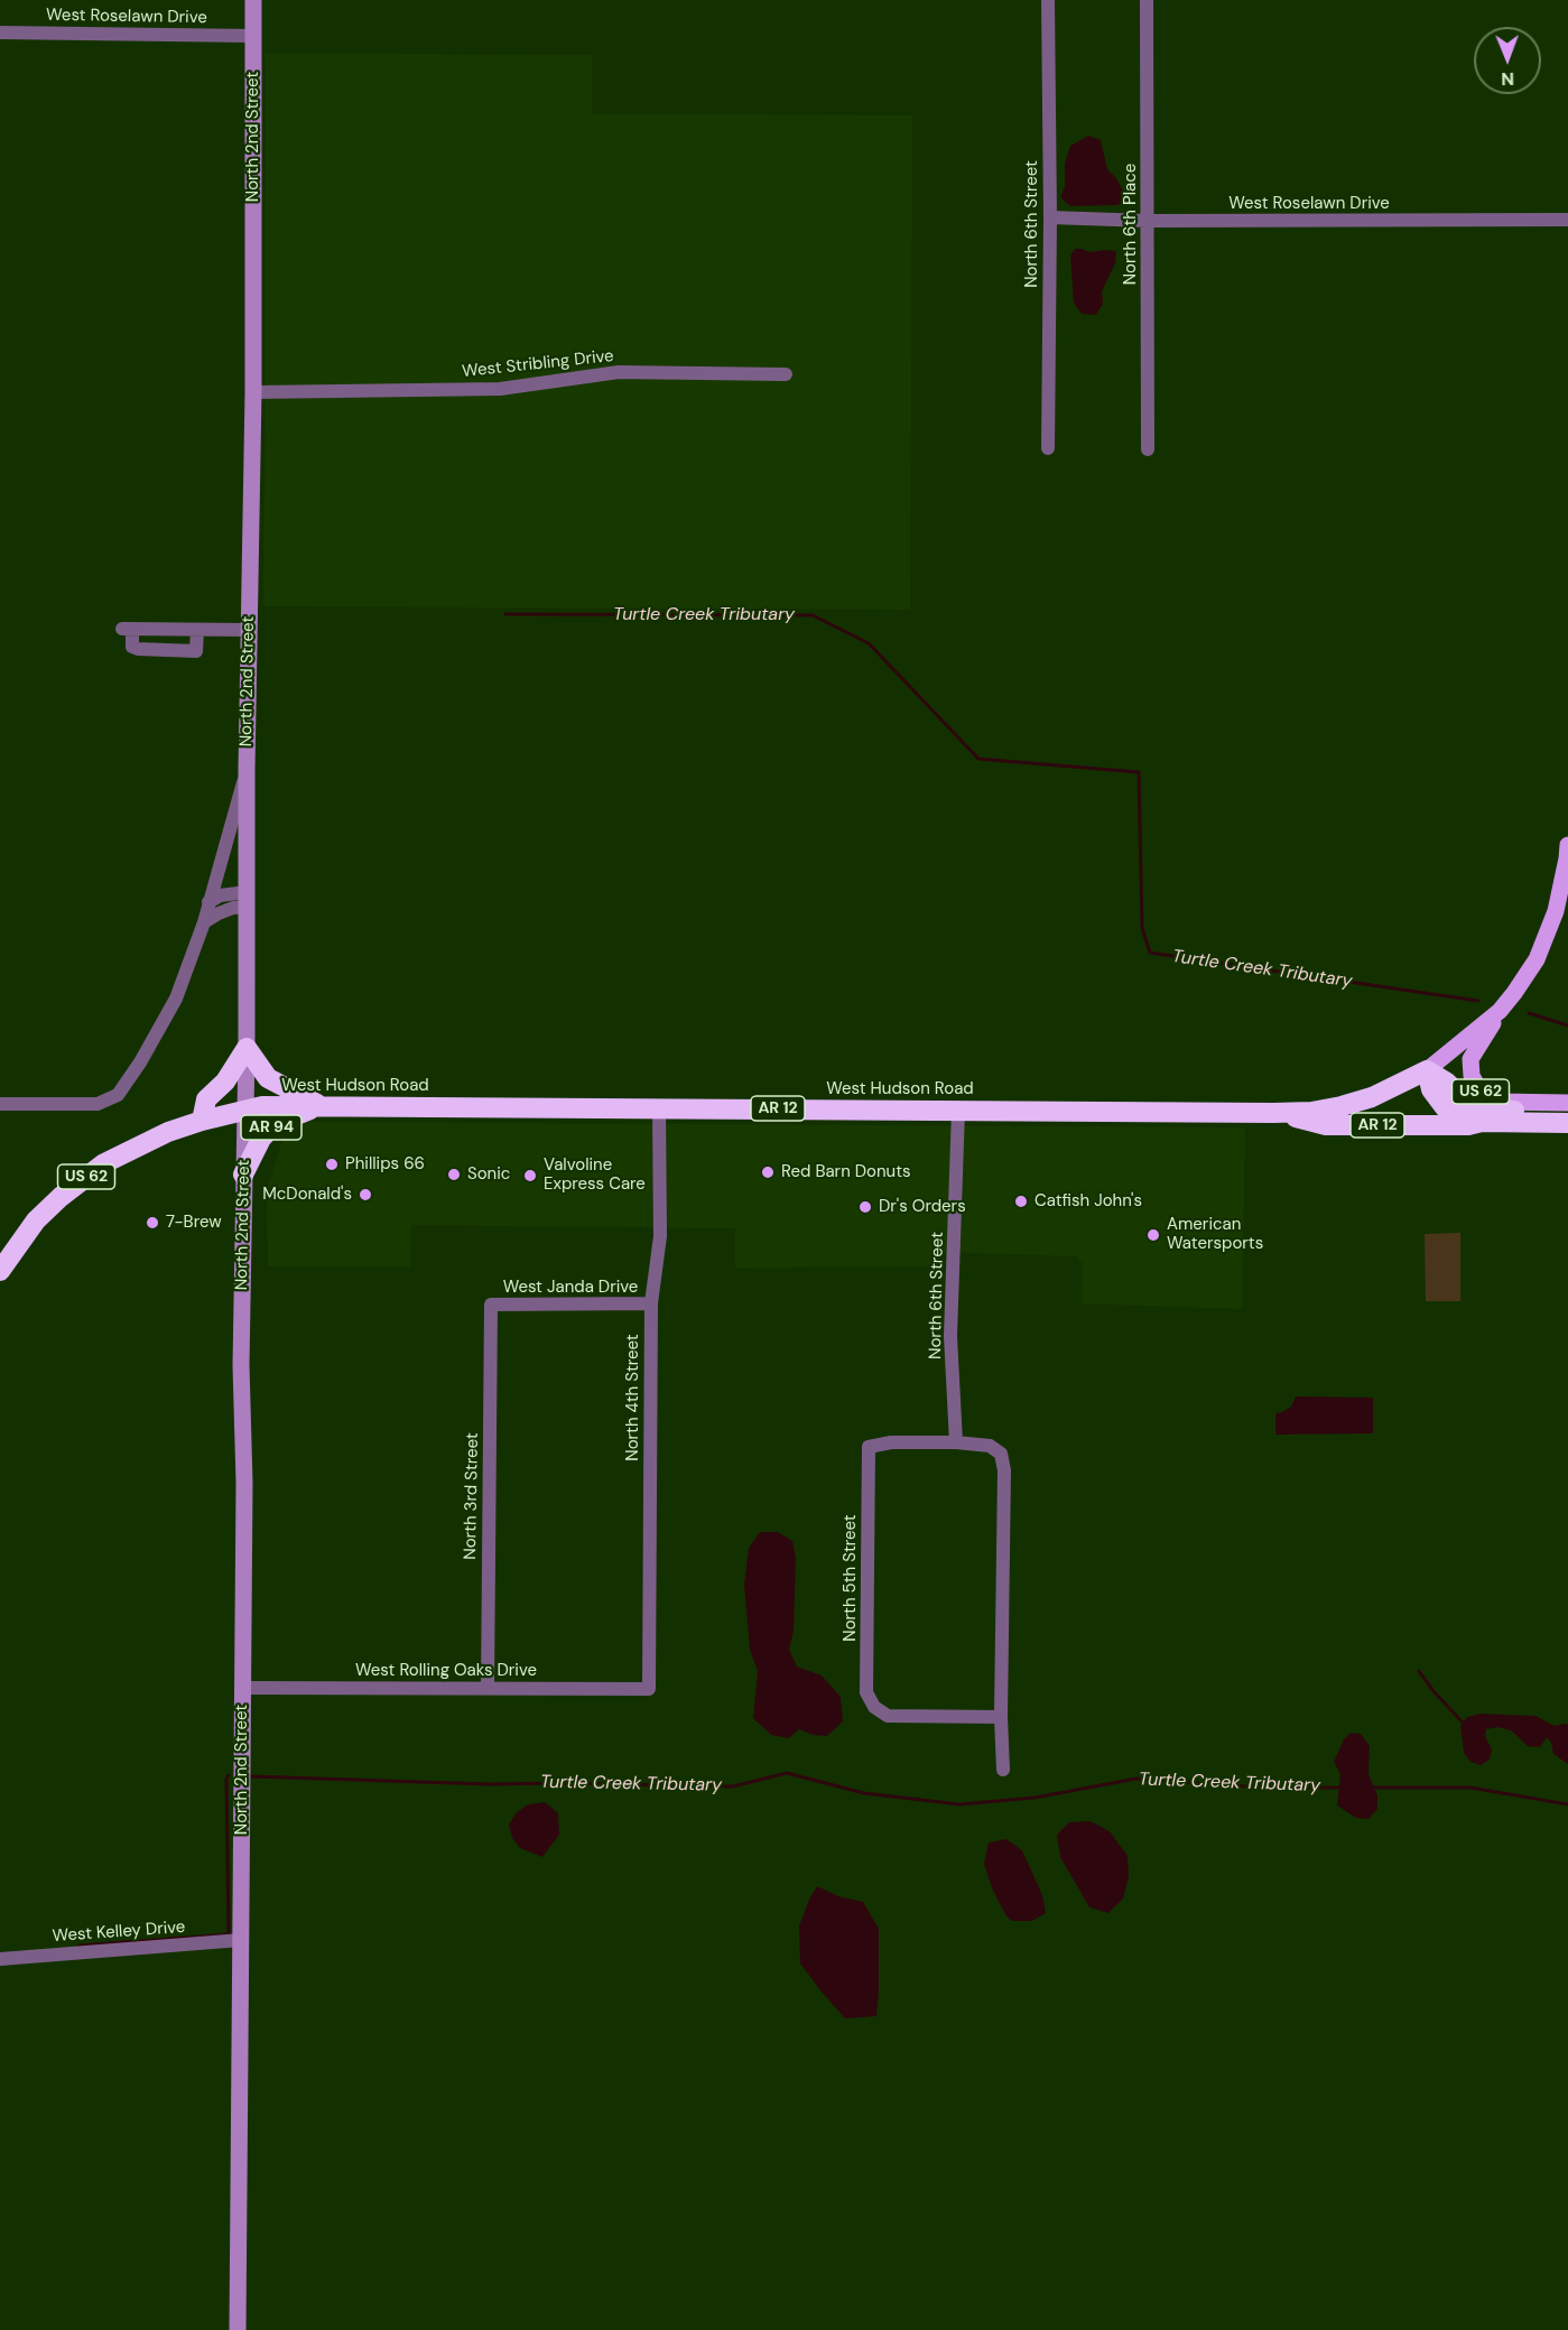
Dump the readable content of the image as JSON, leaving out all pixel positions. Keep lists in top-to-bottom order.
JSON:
{
  "streets": {
    "highway": [
      "West Hudson Road",
      "US 62",
      "AR 12",
      "AR 94"
    ],
    "main road": ["North 2nd Street"],
    "street": [
      "West Roselawn Drive",
      "North 6th Street",
      "North 6th Place",
      "West Stribling Drive",
      "West Janda Drive",
      "North 4th Street",
      "North 3rd Street",
      "North 5th Street",
      "West Rolling Oaks Drive",
      "West Kelley Drive"
    ]
  },
  "crossings": [
    ["West Roselawn Drive", "North 2nd Street"],
    ["West Roselawn Drive", "North 6th Street"],
    ["West Roselawn Drive", "North 6th Place"],
    ["North 2nd Street", "West Stribling Drive"],
    ["North 2nd Street", "West Hudson Road"],
    ["North 2nd Street", "US 62"],
    ["North 2nd Street", "AR 12"],
    ["North 2nd Street", "AR 94"],
    ["North 2nd Street", "West Rolling Oaks Drive"],
    ["North 2nd Street", "West Kelley Drive"],
    ["North 6th Street", "West Hudson Road"],
    ["North 6th Street", "North 5th Street"],
    ["West Hudson Road", "US 62"],
    ["West Hudson Road", "AR 12"],
    ["West Hudson Road", "AR 94"],
    ["West Hudson Road", "North 4th Street"],
    ["US 62", "AR 12"],
    ["AR 12", "AR 94"],
    ["West Janda Drive", "North 4th Street"],
    ["West Janda Drive", "North 3rd Street"],
    ["North 4th Street", "West Rolling Oaks Drive"],
    ["North 3rd Street", "West Rolling Oaks Drive"]
  ],
  "water": ["Turtle Creek Tributary"],
  "places": [
    "Phillips 66",
    "Red Barn Donuts",
    "Sonic",
    "Valvoline Express Care",
    "McDonald's",
    "Catfish John's",
    "Dr's Orders",
    "7-Brew",
    "American Watersports"
  ],
  "north": "bottom"
}
